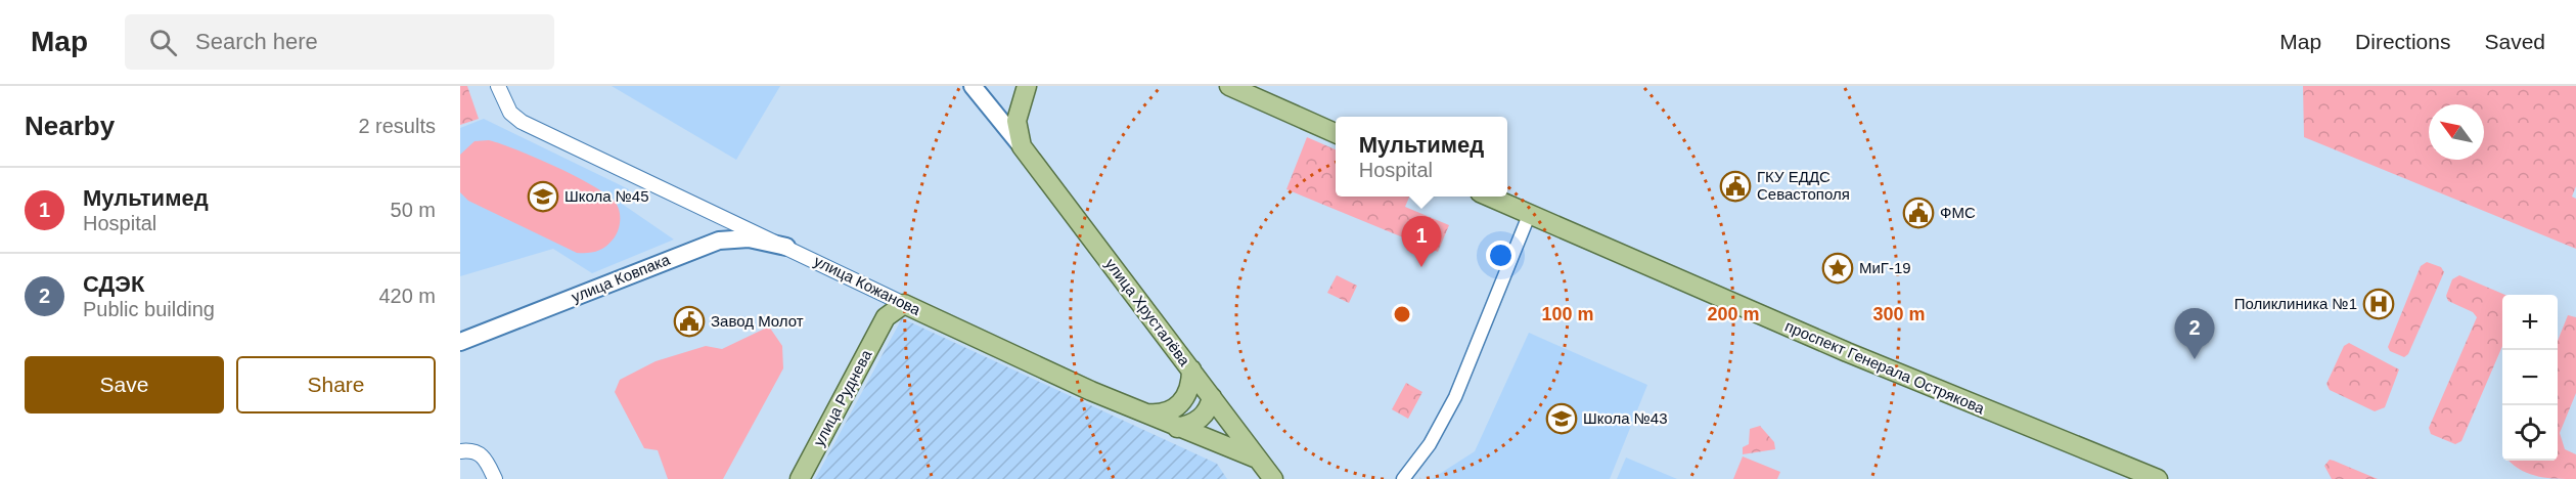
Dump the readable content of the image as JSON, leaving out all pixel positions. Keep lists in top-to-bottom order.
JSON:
{
  "streets": {
    "main road": [
      "улица Ковпака",
      "улица Кожанова",
      "улица Хрусталёва",
      "проспект Генерала Острякова",
      "улица Руднева"
    ]
  },
  "crossings": [
    ["улица Ковпака", "улица Кожанова"],
    ["улица Кожанова", "улица Хрусталёва"],
    ["улица Кожанова", "улица Руднева"]
  ],
  "places": {
    "public building": ["ГКУ ЕДДС Севастополя", "ФМС", "Завод Молот"],
    "school or university": ["Школа №45", "Школа №43"],
    "place": ["МиГ-19"],
    "hospital": ["Поликлиника №1"]
  },
  "north": "top left",
  "page": {
    "header": "Map",
    "search": "Search here",
    "nav": ["Map", "Directions", "Saved"],
    "heading": ["Nearby", "2 results"],
    "popup": ["Мультимед", "Hospital"],
    "list": [
      {
        "mark": "1",
        "name": "Мультимед",
        "note": "Hospital",
        "value": "50 m"
      },
      {
        "mark": "2",
        "name": "СДЭК",
        "note": "Public building",
        "value": "420 m"
      }
    ],
    "pins": ["1", "2"],
    "map_buttons": ["+", "−"],
    "buttons": ["Save", "Share"]
  },
  "rings": ["100 m", "200 m", "300 m"]
}
